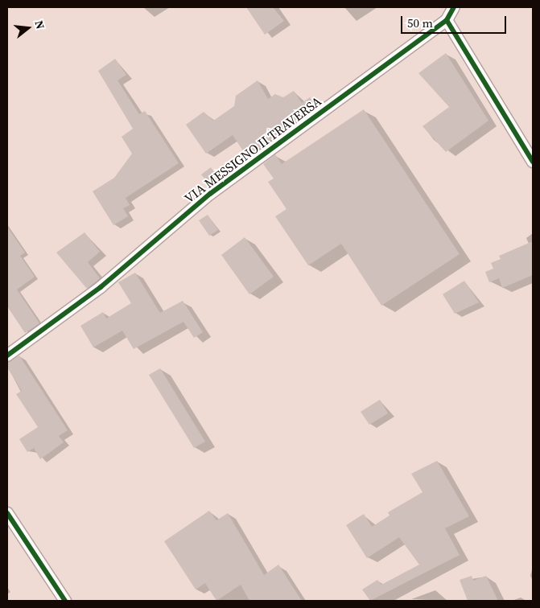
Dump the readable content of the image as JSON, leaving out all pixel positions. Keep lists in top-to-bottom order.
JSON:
{
  "streets": {
    "street": ["VIA MESSIGNO II TRAVERSA"]
  },
  "scale_bar": "50 m",
  "north": "right"
}
